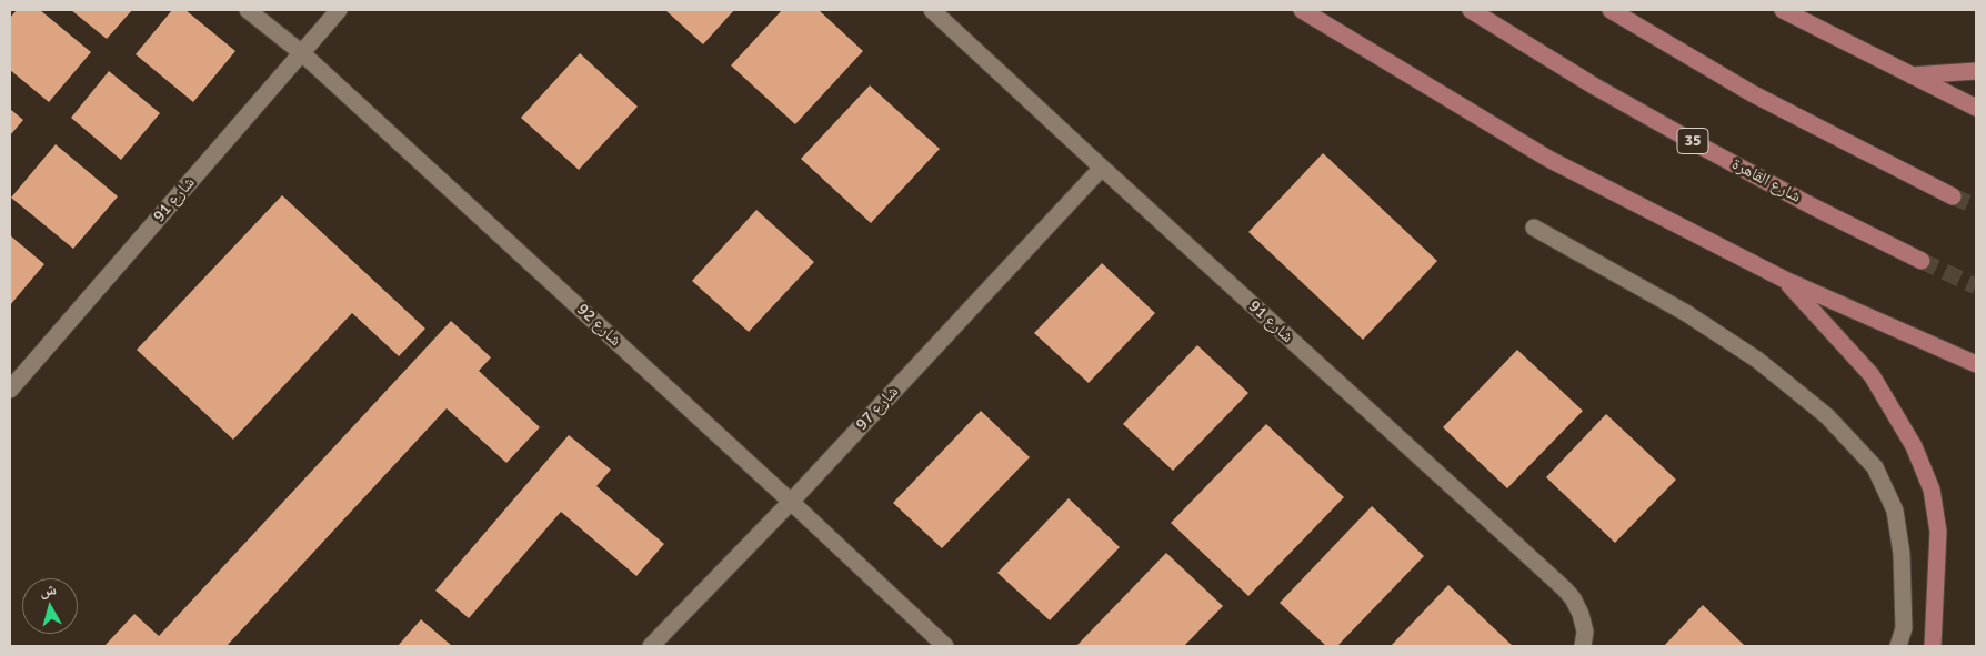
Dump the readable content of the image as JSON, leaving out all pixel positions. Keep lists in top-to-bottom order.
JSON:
{
  "streets": {
    "main road": ["35", "شارع القاهرة"],
    "street": ["شارع 91", "شارع 92", "شارع 97"]
  },
  "crossings": [
    ["شارع 91", "شارع 92"],
    ["شارع 91", "شارع 97"],
    ["شارع 92", "شارع 97"]
  ],
  "north": "top"
}
